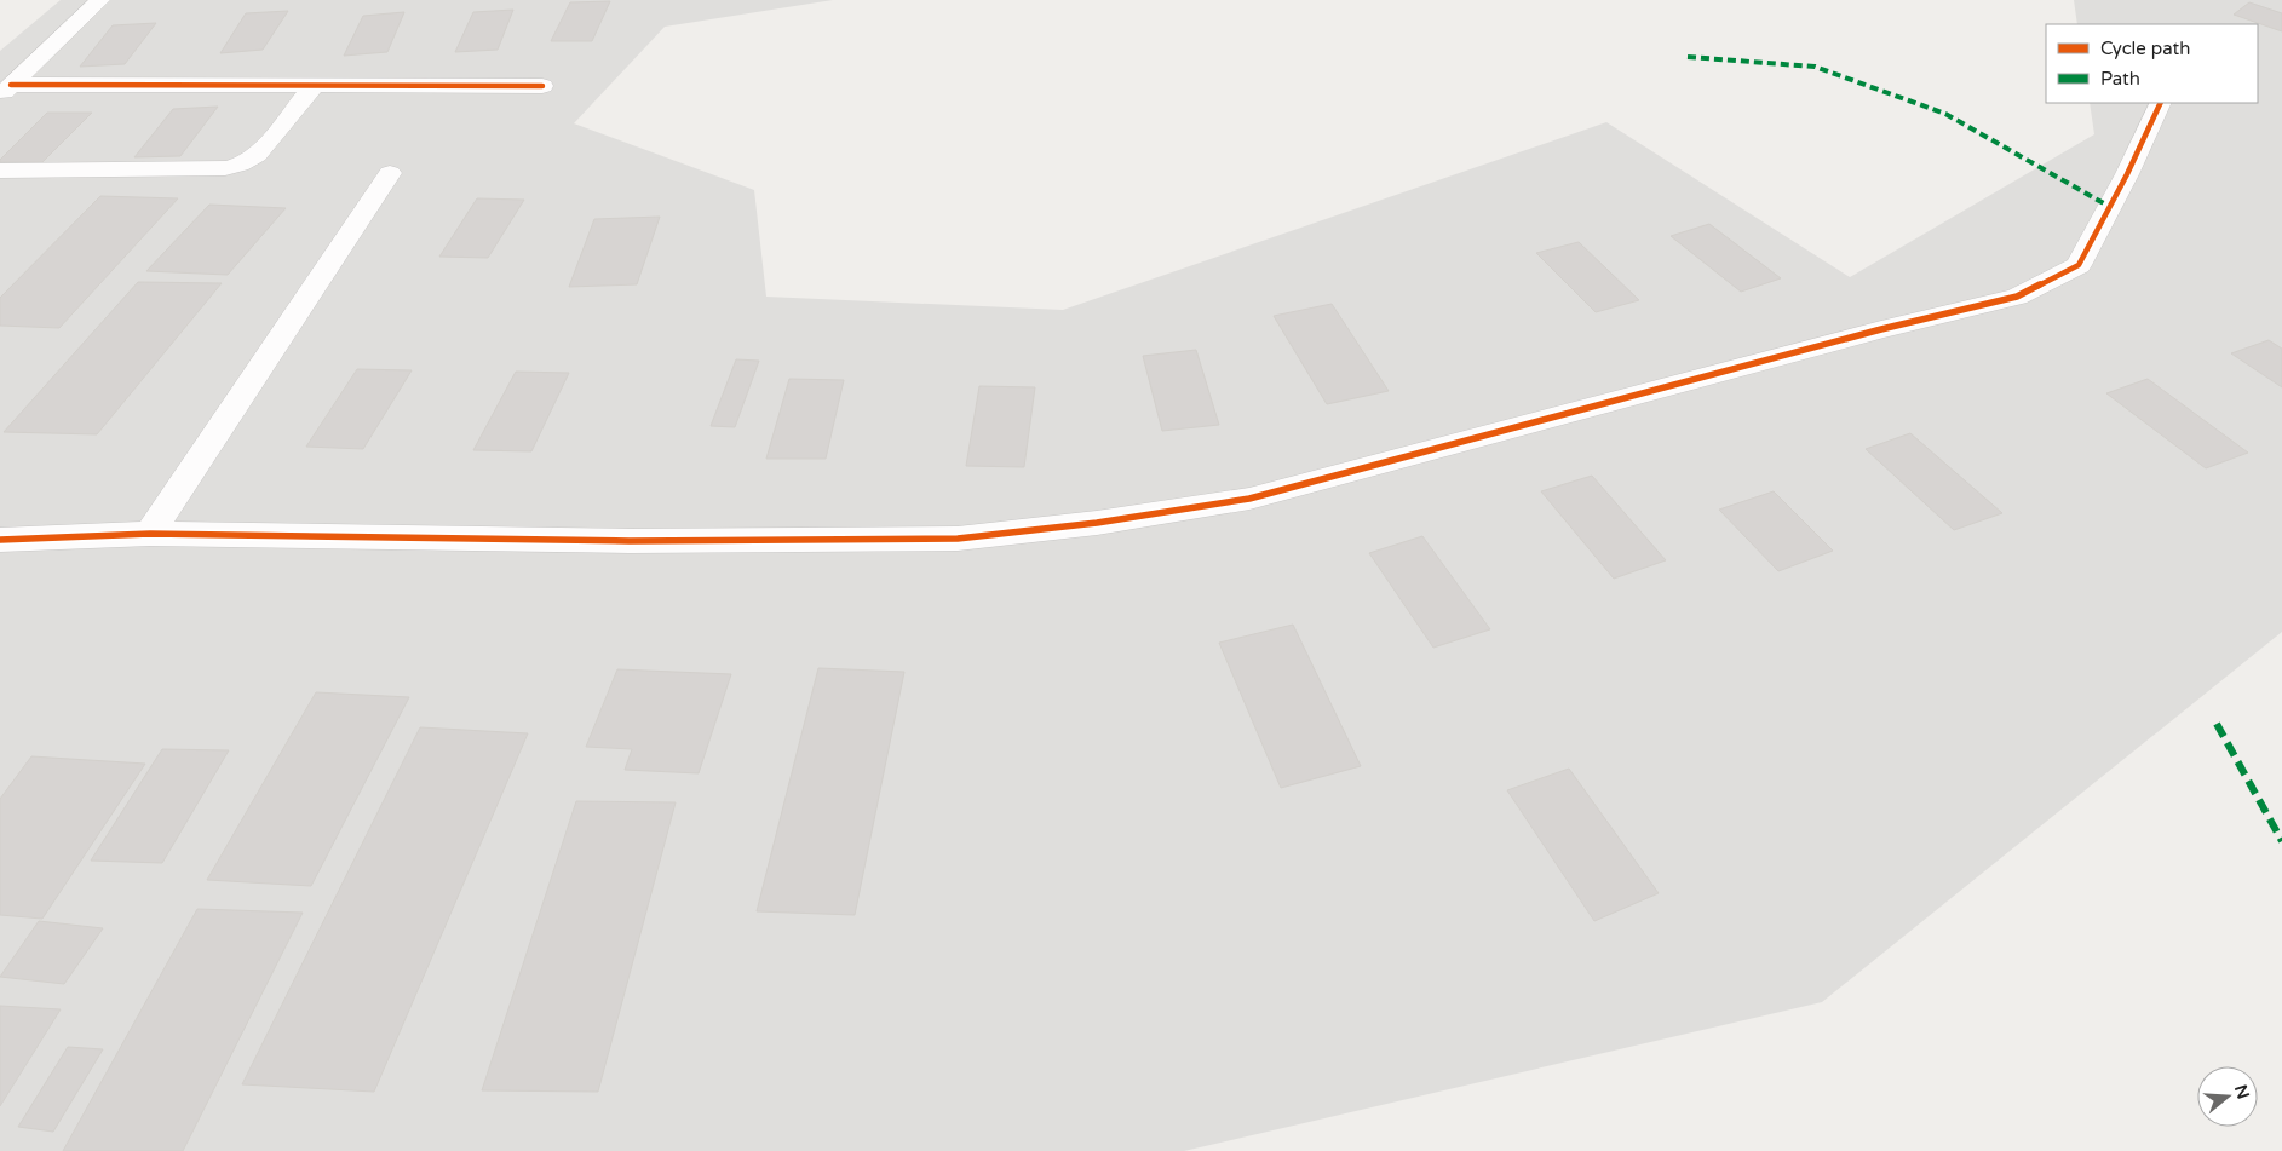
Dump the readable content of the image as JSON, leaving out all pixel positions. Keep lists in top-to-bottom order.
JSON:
{
  "legend": ["Cycle path", "Path"],
  "north": "right"
}
